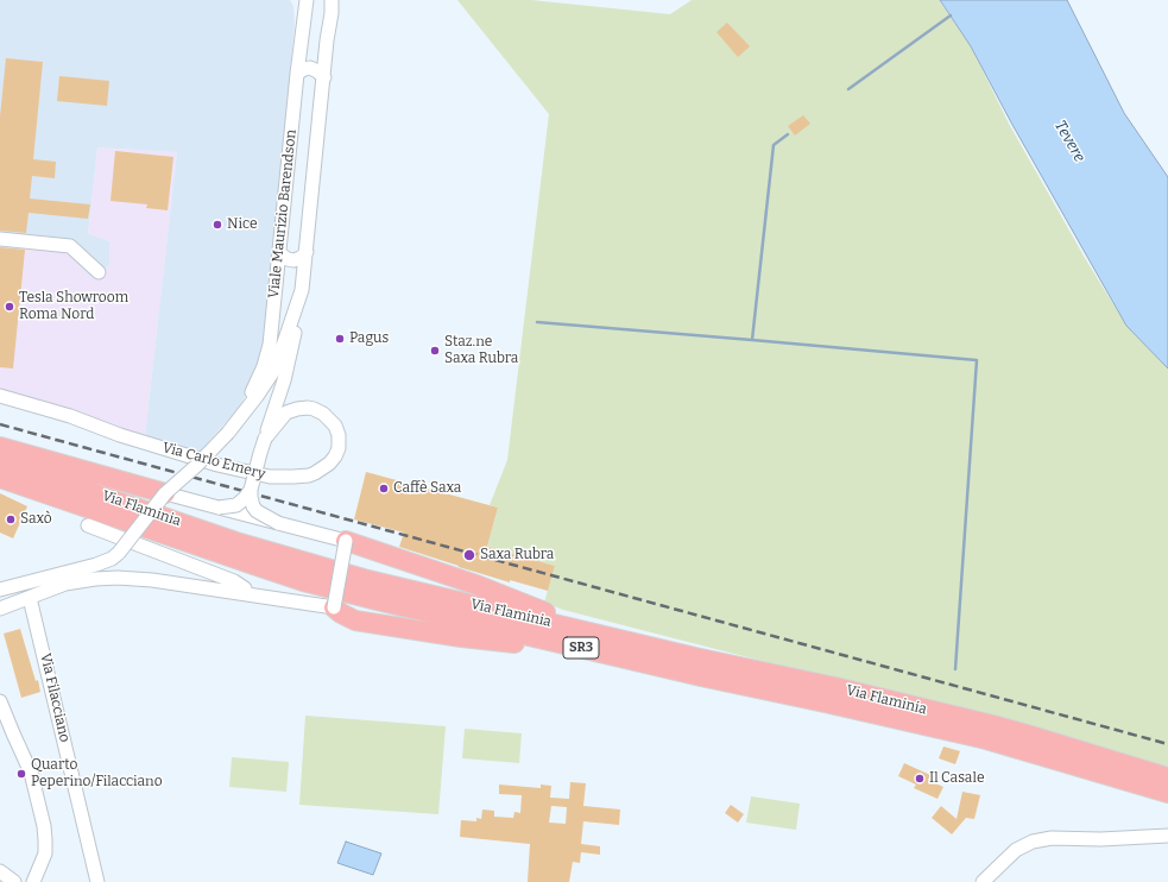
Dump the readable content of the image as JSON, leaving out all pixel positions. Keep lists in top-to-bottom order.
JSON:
{
  "streets": {
    "highway": ["Via Flaminia", "SR3"],
    "street": ["Viale Maurizio Barendson", "Via Carlo Emery", "Via Filacciano"]
  },
  "water": ["Tevere"],
  "places": [
    "Nice",
    "Tesla Showroom Roma Nord",
    "Pagus",
    "Staz.ne Saxa Rubra",
    "Caffè Saxa",
    "Saxò",
    "Saxa Rubra",
    "Quarto Peperino/Filacciano",
    "Il Casale"
  ]
}
